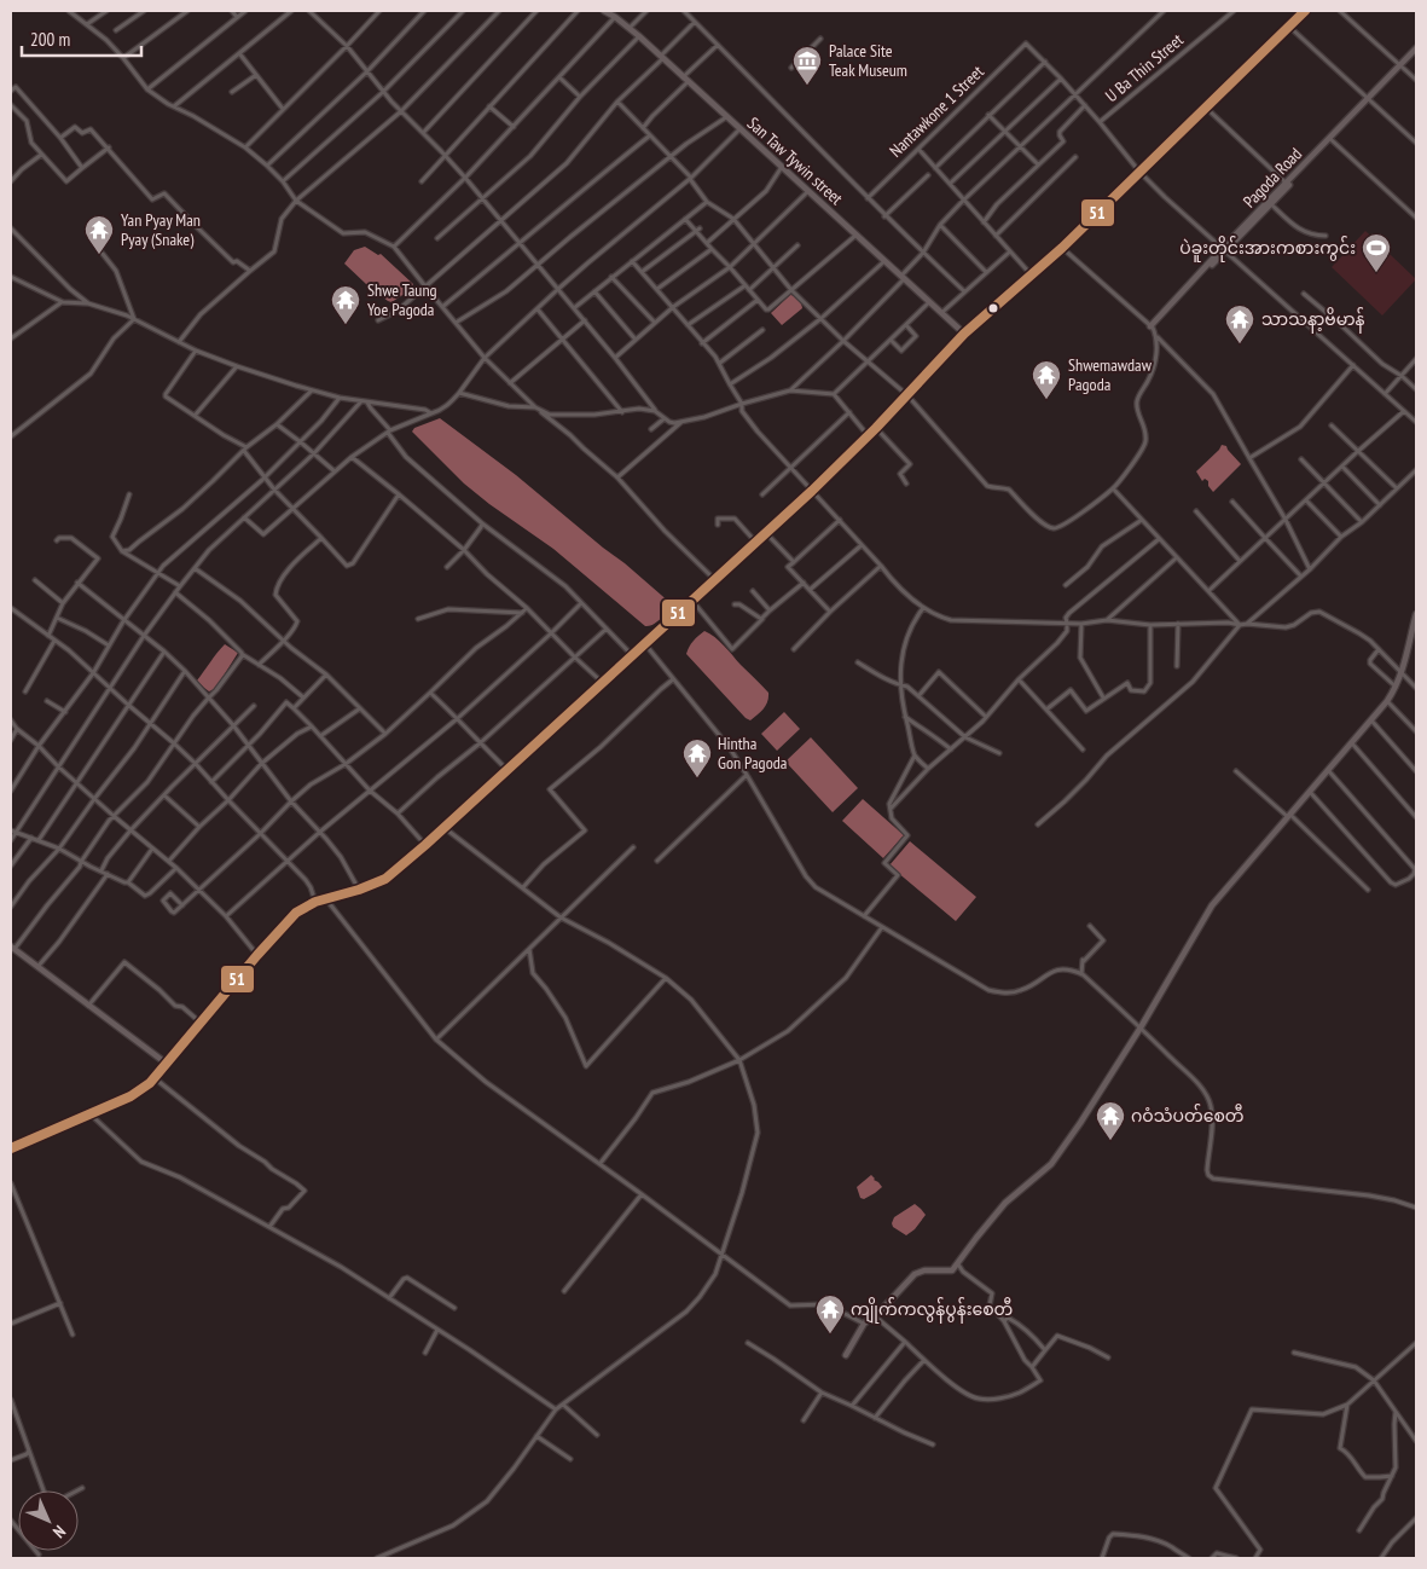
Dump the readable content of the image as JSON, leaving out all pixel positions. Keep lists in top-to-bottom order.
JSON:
{
  "streets": {
    "street": [
      "U Ba Thin Street",
      "Nantawkone 1 Street",
      "San Taw Tywin street",
      "Pagoda Road"
    ]
  },
  "places": {
    "museum": ["Palace Site Teak Museum"],
    "temple": [
      "Yan Pyay Man Pyay (Snake)",
      "Shwe Taung Yoe Pagoda",
      "သာသနာ့ဗိမာန်",
      "Shwemawdaw Pagoda",
      "Hintha Gon Pagoda",
      "ဂဝံသံပတ်စေတီ",
      "ကျိုက်ကလွန်ပွန်းစေတီ"
    ],
    "sports": ["ပဲခူးတိုင်းအားကစားကွင်း"]
  },
  "lines": ["transit line 51"],
  "scale_bar": "200 m",
  "north": "bottom right"
}
